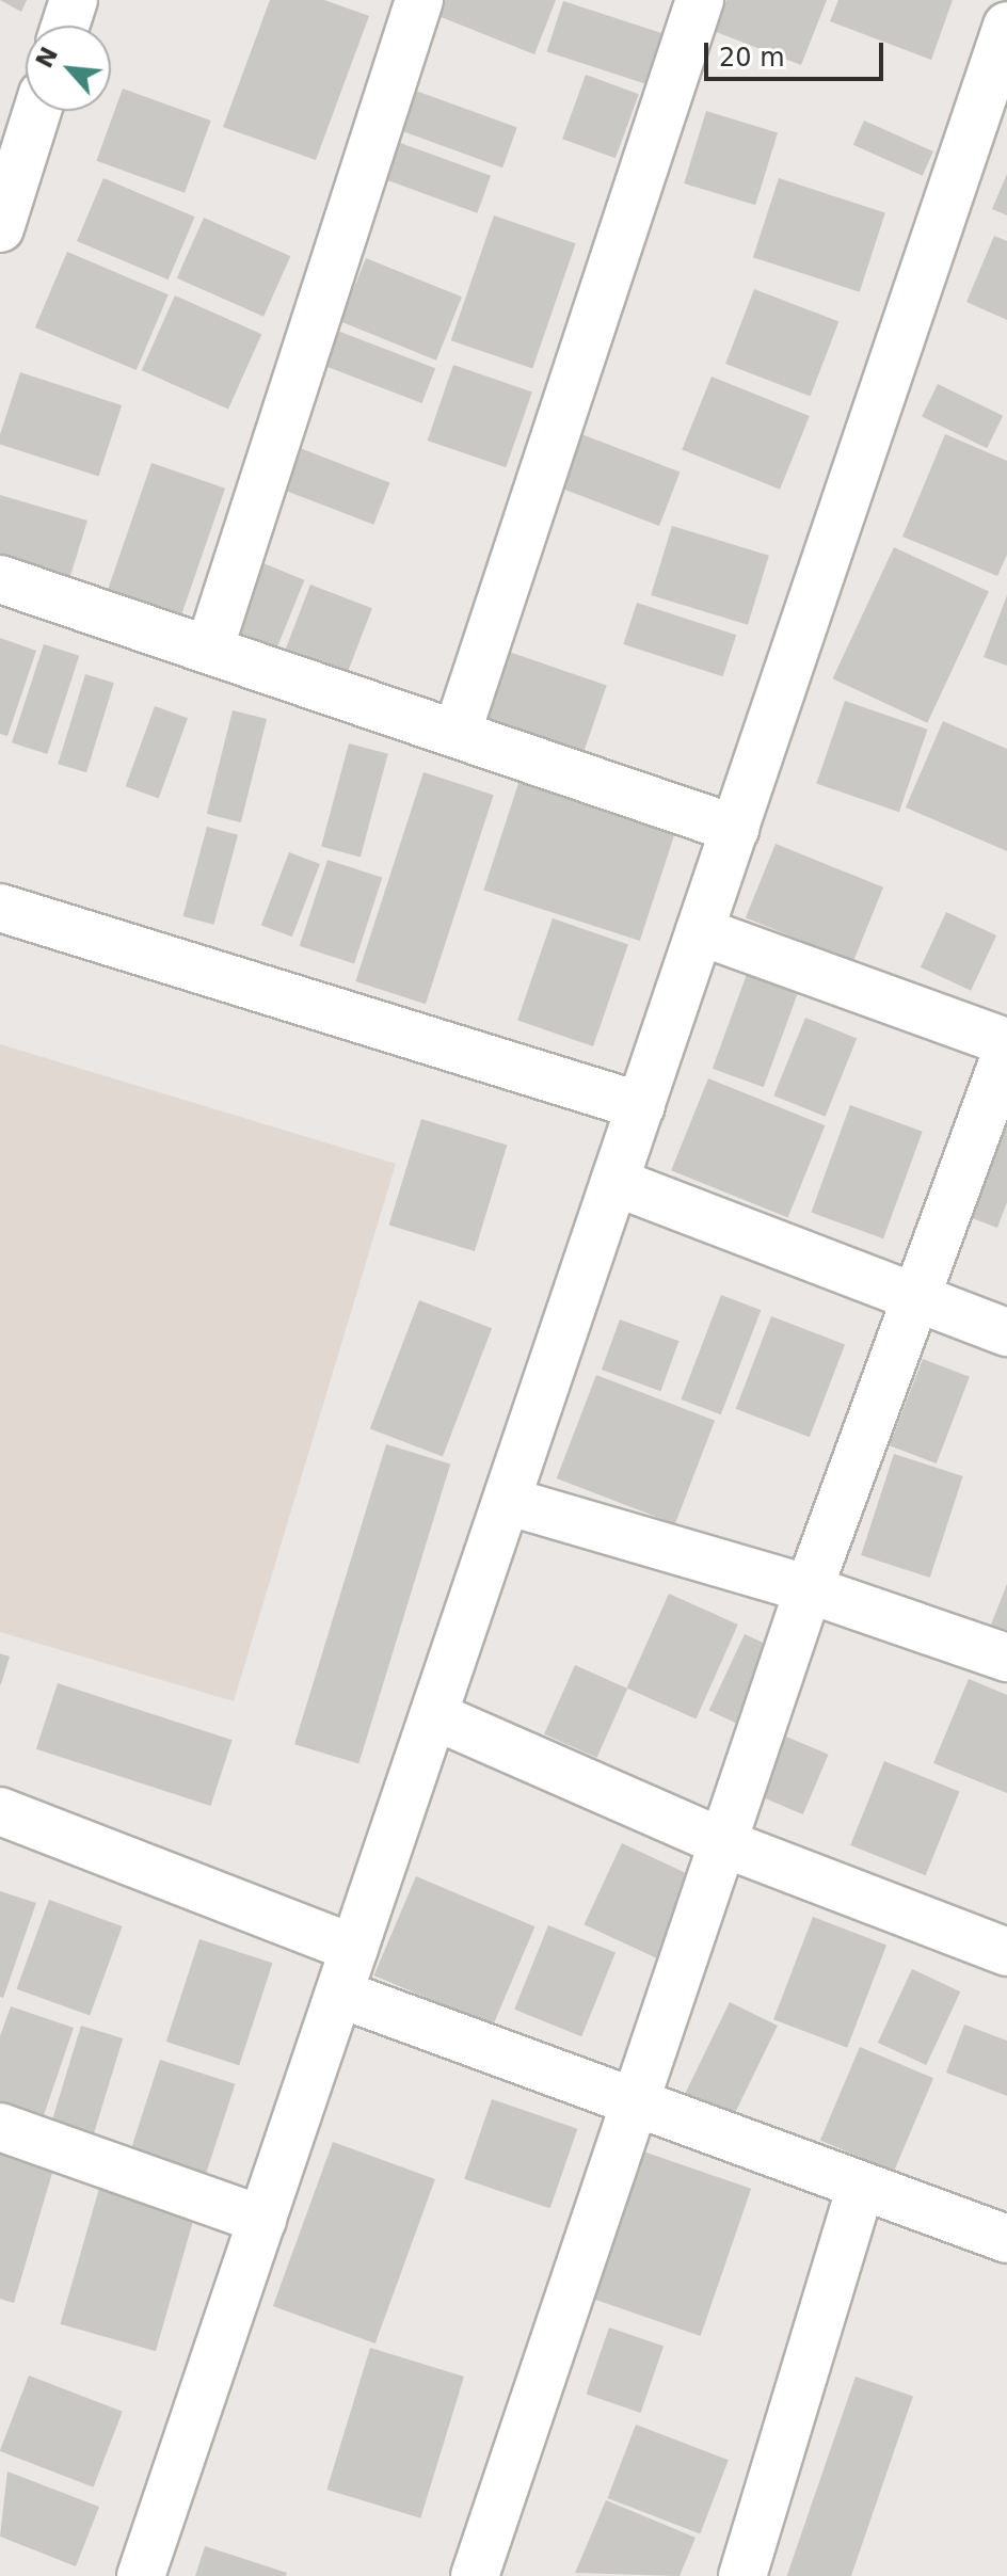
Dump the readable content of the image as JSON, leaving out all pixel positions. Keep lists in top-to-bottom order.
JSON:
{
  "scale_bar": "20 m",
  "north": "top left"
}
